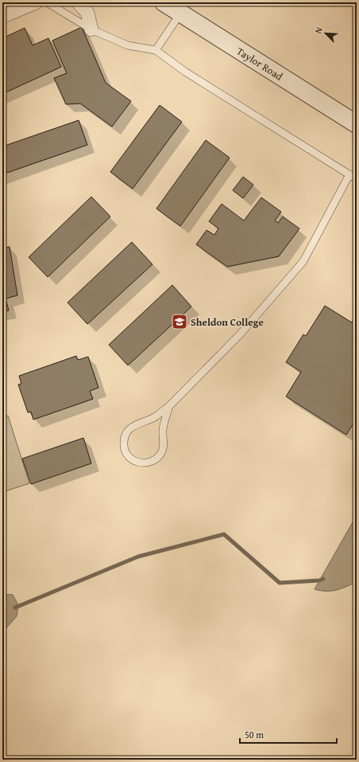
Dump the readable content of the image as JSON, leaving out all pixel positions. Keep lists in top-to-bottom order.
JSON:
{
  "streets": {
    "street": ["Taylor Road"]
  },
  "places": {
    "school or university": ["Sheldon College"]
  },
  "scale_bar": "50 m",
  "north": "top left"
}
